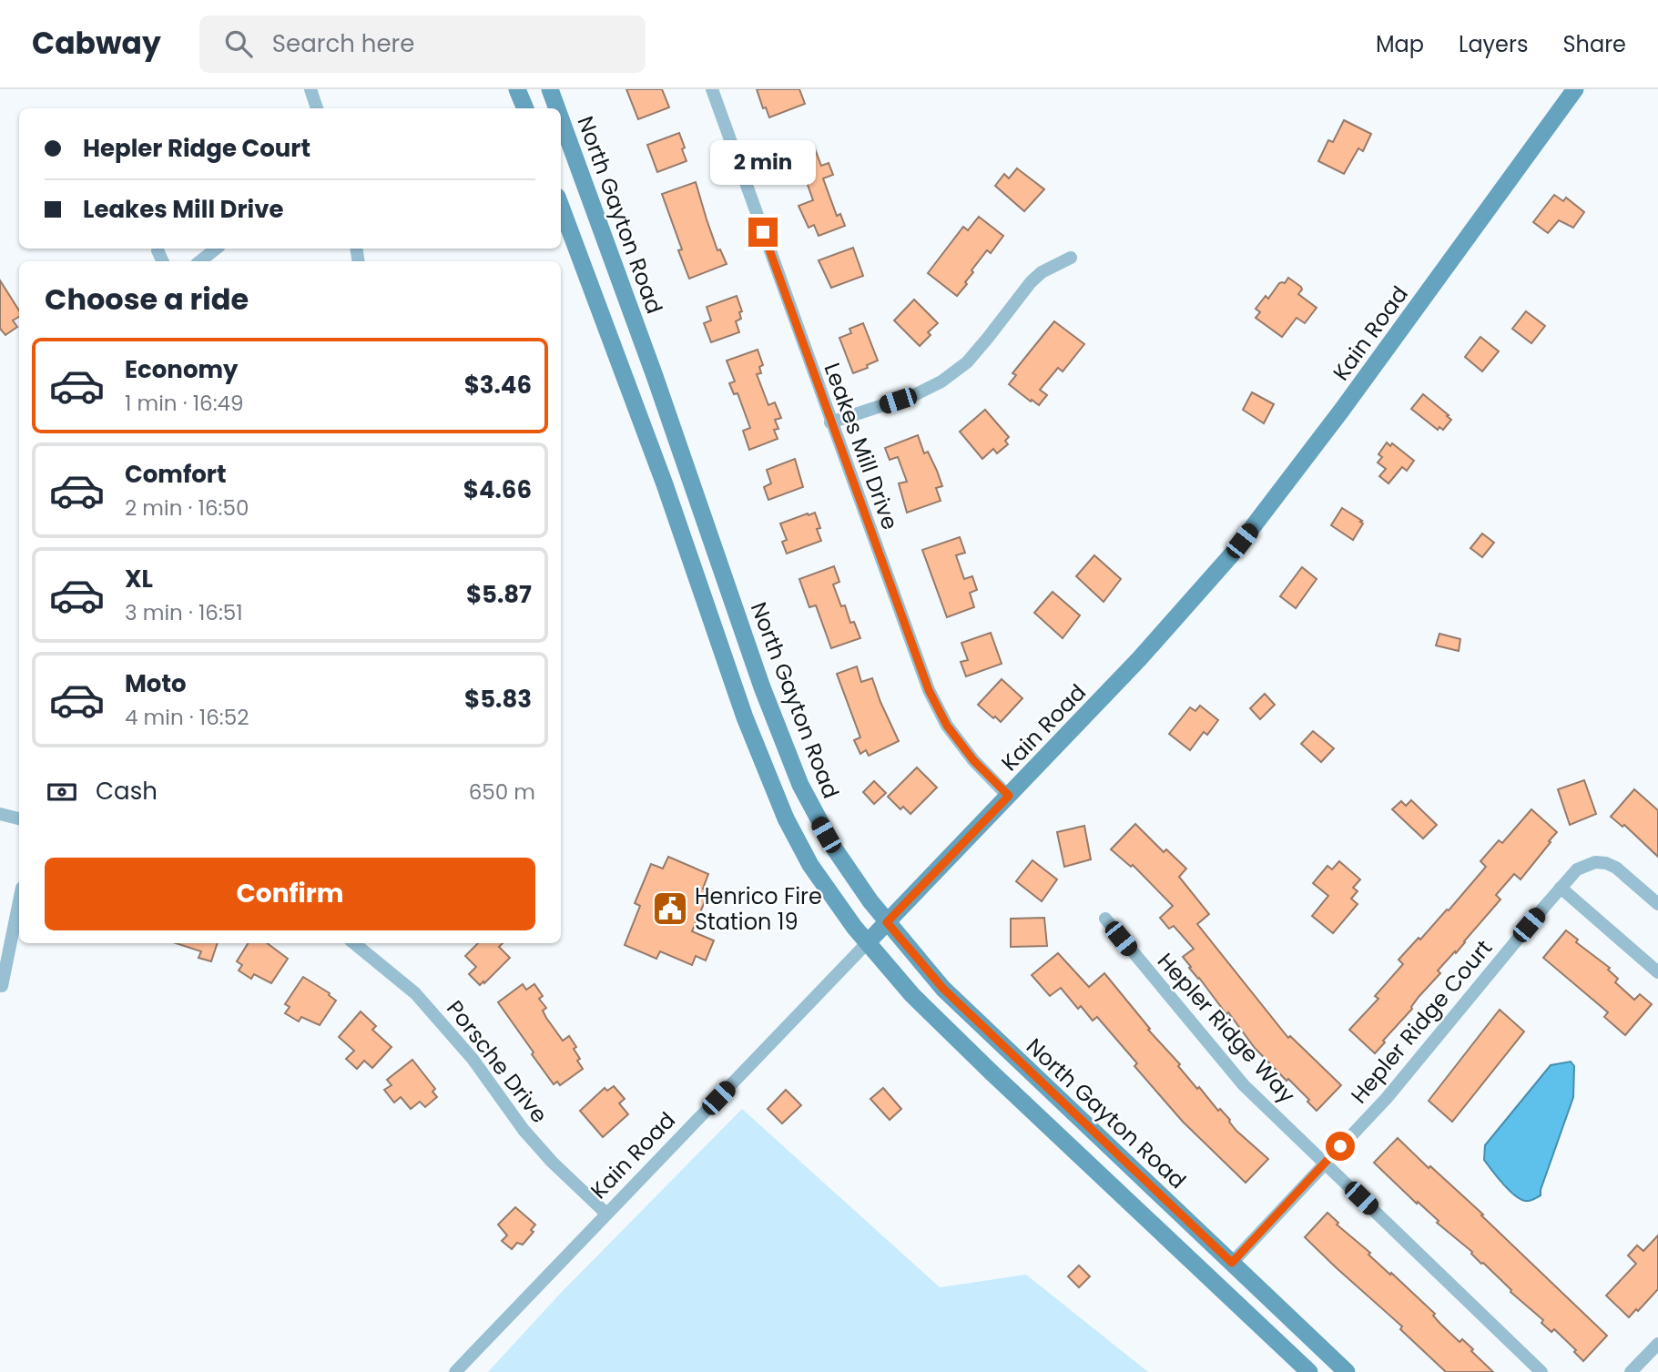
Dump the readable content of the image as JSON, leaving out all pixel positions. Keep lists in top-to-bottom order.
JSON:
{
  "streets": {
    "main road": ["North Gayton Road", "Kain Road"],
    "street": [
      "Leakes Mill Drive",
      "Hepler Ridge Court",
      "Hepler Ridge Way",
      "Porsche Drive"
    ]
  },
  "crossings": [
    ["North Gayton Road", "Kain Road"],
    ["North Gayton Road", "Hepler Ridge Court"],
    ["Kain Road", "Leakes Mill Drive"],
    ["Kain Road", "Porsche Drive"],
    ["Hepler Ridge Court", "Hepler Ridge Way"]
  ],
  "places": {
    "public building": ["Henrico Fire Station 19"]
  },
  "page": {
    "header": "Cabway",
    "search": "Search here",
    "nav": ["Map", "Layers", "Share"],
    "banner": ["Hepler Ridge Court", "Leakes Mill Drive"],
    "bubble": "2 min",
    "heading": "Choose a ride",
    "list": [
      {
        "name": "Economy",
        "note": "1 min · 16:49",
        "value": "$3.46"
      },
      {
        "name": "Comfort",
        "note": "2 min · 16:50",
        "value": "$4.66"
      },
      {
        "name": "XL",
        "note": "3 min · 16:51",
        "value": "$5.87"
      },
      {
        "name": "Moto",
        "note": "4 min · 16:52",
        "value": "$5.83"
      }
    ],
    "pay": ["Cash", "650 m"],
    "buttons": "Confirm"
  }
}
